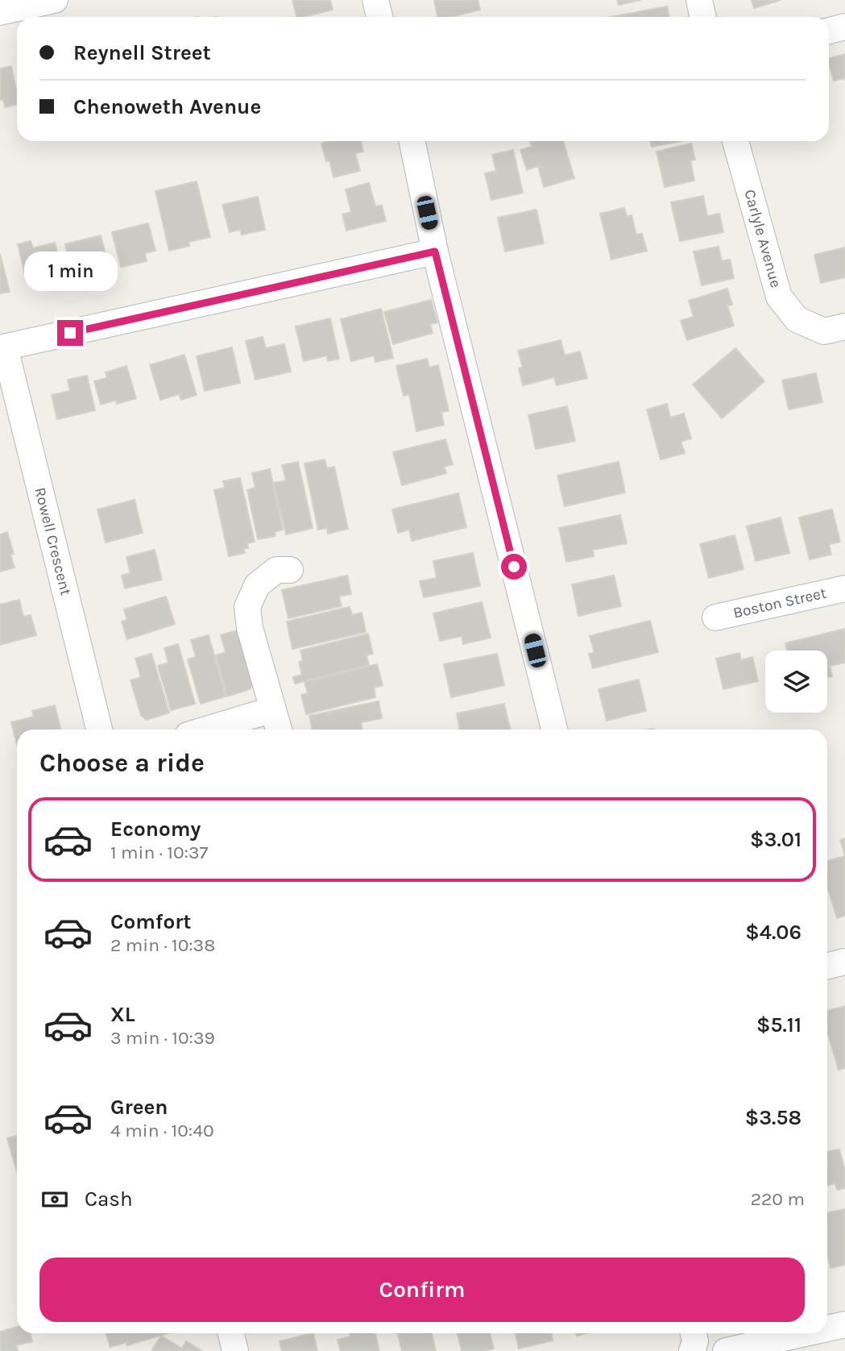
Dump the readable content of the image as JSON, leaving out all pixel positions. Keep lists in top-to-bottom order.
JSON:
{
  "streets": {
    "street": ["Carlyle Avenue", "Rowell Crescent", "Boston Street"]
  },
  "page": {
    "banner": ["Reynell Street", "Chenoweth Avenue"],
    "bubble": "1 min",
    "heading": "Choose a ride",
    "list": [
      {
        "name": "Economy",
        "note": "1 min · 10:37",
        "value": "$3.01"
      },
      {
        "name": "Comfort",
        "note": "2 min · 10:38",
        "value": "$4.06"
      },
      {
        "name": "XL",
        "note": "3 min · 10:39",
        "value": "$5.11"
      },
      {
        "name": "Green",
        "note": "4 min · 10:40",
        "value": "$3.58"
      }
    ],
    "pay": ["Cash", "220 m"],
    "buttons": "Confirm"
  }
}
